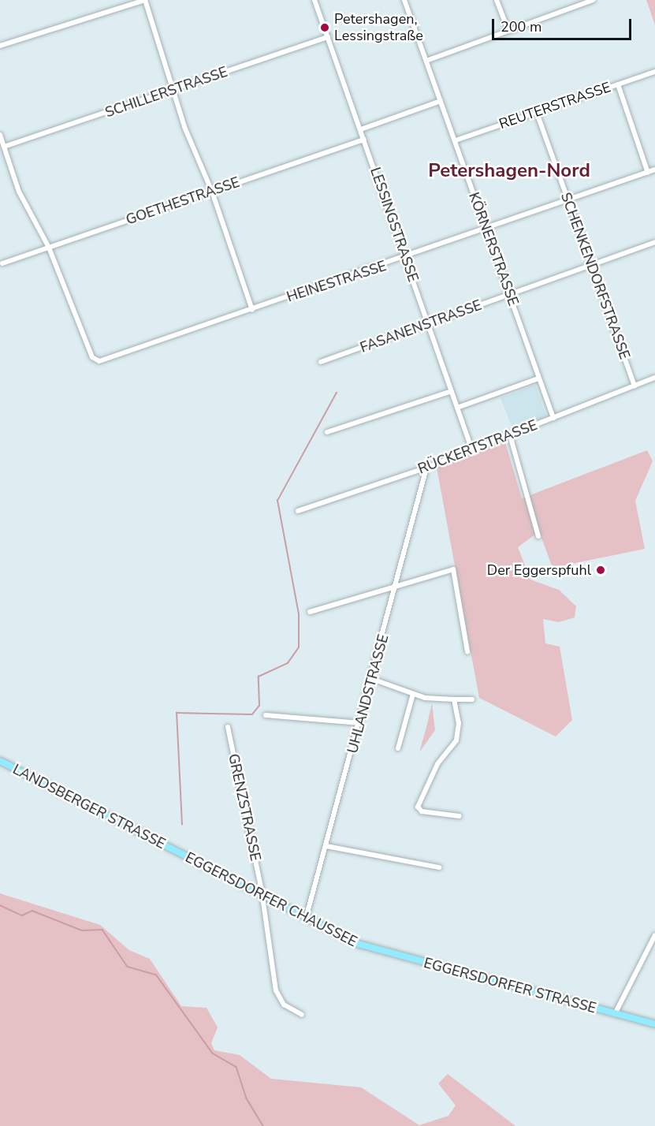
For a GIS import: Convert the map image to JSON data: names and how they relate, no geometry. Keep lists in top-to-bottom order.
{
  "streets": {
    "main road": ["LANDSBERGER STRASSE", "EGGERSDORFER CHAUSSEE", "EGGERSDORFER STRASSE"],
    "street": [
      "SCHILLERSTRASSE",
      "REUTERSTRASSE",
      "GOETHESTRASSE",
      "LESSINGSTRASSE",
      "KÖRNERSTRASSE",
      "SCHENKENDORFSTRASSE",
      "HEINESTRASSE",
      "FASANENSTRASSE",
      "RÜCKERTSTRASSE",
      "UHLANDSTRASSE",
      "GRENZSTRASSE"
    ]
  },
  "crossings": [
    ["SCHILLERSTRASSE", "LESSINGSTRASSE"],
    ["REUTERSTRASSE", "KÖRNERSTRASSE"],
    ["REUTERSTRASSE", "SCHENKENDORFSTRASSE"],
    ["GOETHESTRASSE", "LESSINGSTRASSE"],
    ["GOETHESTRASSE", "HEINESTRASSE"],
    ["LESSINGSTRASSE", "HEINESTRASSE"],
    ["LESSINGSTRASSE", "FASANENSTRASSE"],
    ["LESSINGSTRASSE", "RÜCKERTSTRASSE"],
    ["KÖRNERSTRASSE", "HEINESTRASSE"],
    ["KÖRNERSTRASSE", "FASANENSTRASSE"],
    ["KÖRNERSTRASSE", "RÜCKERTSTRASSE"],
    ["SCHENKENDORFSTRASSE", "HEINESTRASSE"],
    ["SCHENKENDORFSTRASSE", "FASANENSTRASSE"],
    ["SCHENKENDORFSTRASSE", "RÜCKERTSTRASSE"],
    ["RÜCKERTSTRASSE", "UHLANDSTRASSE"],
    ["UHLANDSTRASSE", "EGGERSDORFER CHAUSSEE"],
    ["LANDSBERGER STRASSE", "EGGERSDORFER CHAUSSEE"],
    ["GRENZSTRASSE", "EGGERSDORFER CHAUSSEE"],
    ["EGGERSDORFER CHAUSSEE", "EGGERSDORFER STRASSE"]
  ],
  "districts": ["Petershagen-Nord"],
  "places": ["Petershagen, Lessingstraße", "Der Eggerspfuhl"],
  "scale_bar": "200 m"
}
